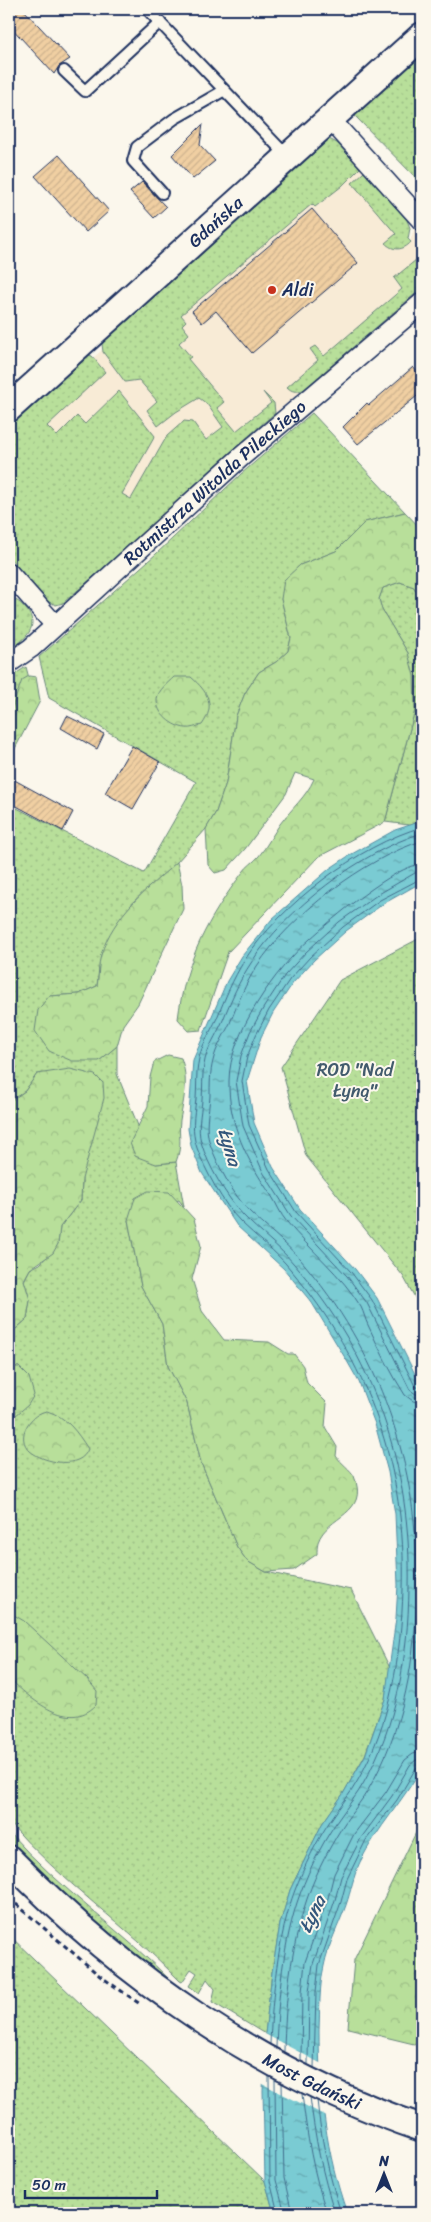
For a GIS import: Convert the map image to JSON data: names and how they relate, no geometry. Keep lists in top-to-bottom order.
{
  "streets": {
    "street": ["Gdańska", "Rotmistrza Witolda Pileckiego", "Most Gdański"]
  },
  "water": ["Łyna"],
  "parks": ["ROD \"Nad Łyną\""],
  "places": ["Aldi"],
  "scale_bar": "50 m",
  "north": "top"
}
